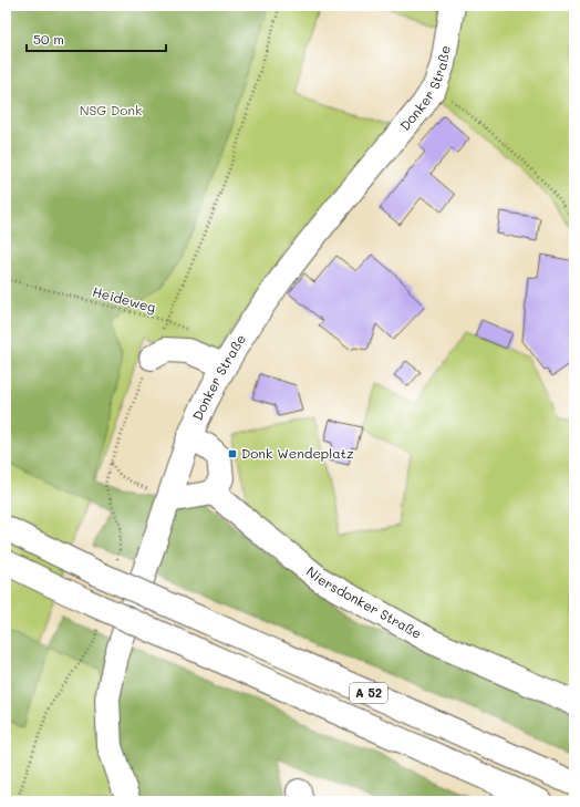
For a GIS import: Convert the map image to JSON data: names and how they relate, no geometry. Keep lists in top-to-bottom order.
{
  "streets": {
    "main road": ["Donker Straße", "Niersdonker Straße", "A 52"],
    "path": ["Heideweg"]
  },
  "parks": ["NSG Donk"],
  "places": {
    "transit": ["Donk Wendeplatz"]
  },
  "scale_bar": "50 m"
}
